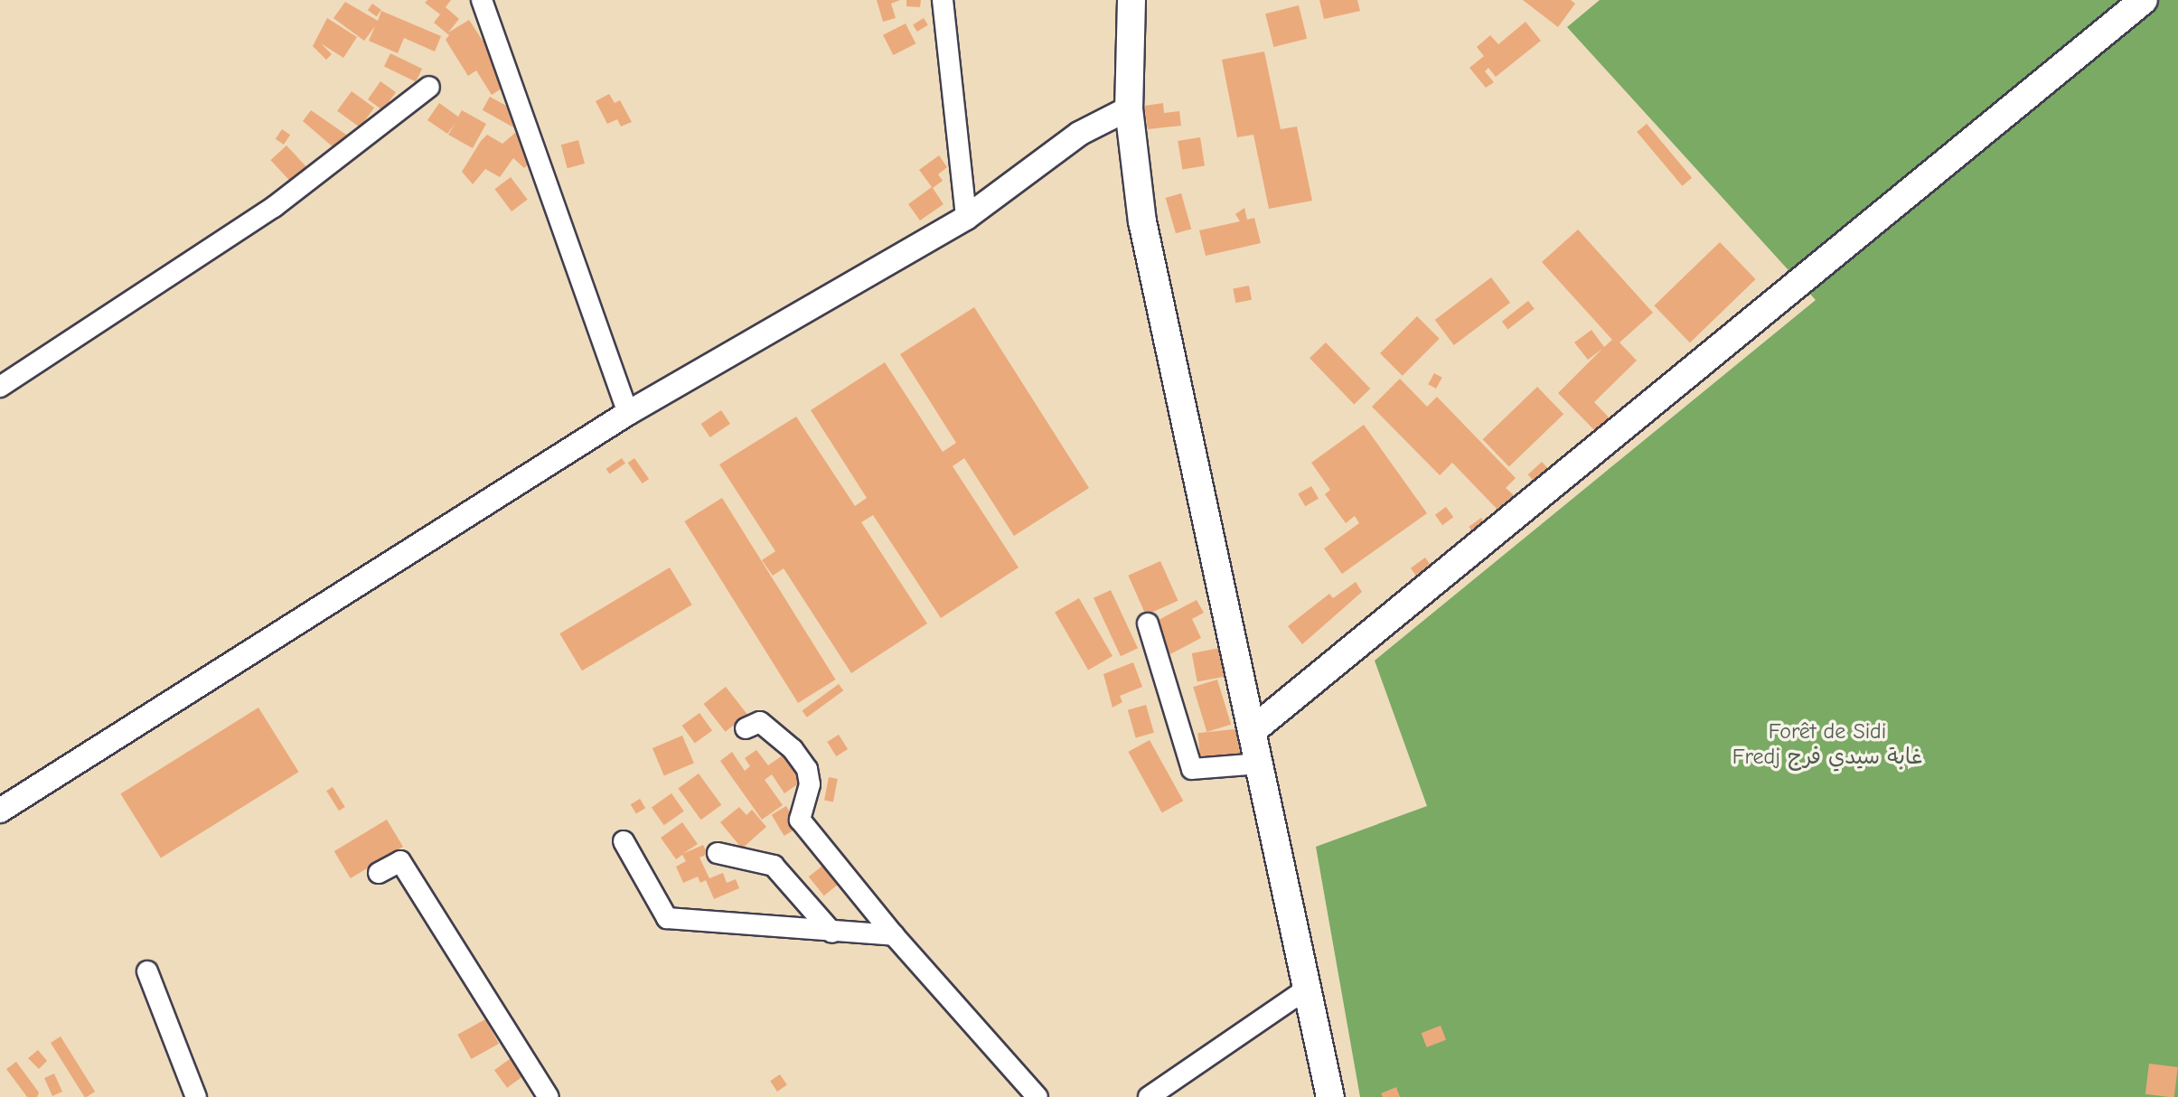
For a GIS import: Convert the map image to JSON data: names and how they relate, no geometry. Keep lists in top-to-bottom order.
{
  "parks": ["Forêt de Sidi Fredj غابة سيدي فرج"]
}
